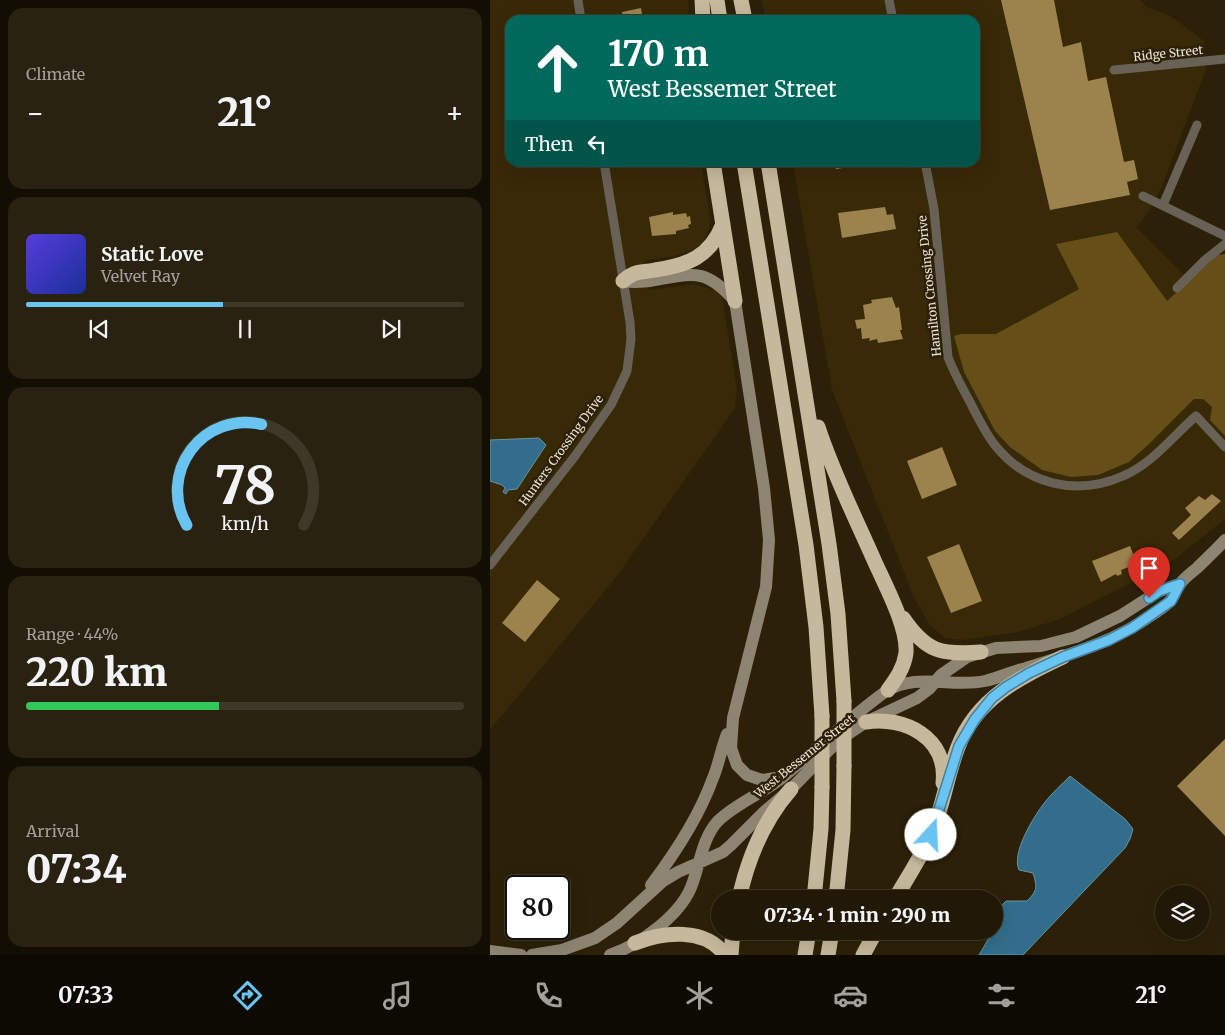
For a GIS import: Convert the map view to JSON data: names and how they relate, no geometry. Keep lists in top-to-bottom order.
{
  "streets": {
    "main road": ["West Bessemer Street"],
    "street": ["Ridge Street", "Hamilton Crossing Drive", "Hunters Crossing Drive"]
  },
  "page": {
    "tile": [
      "Climate",
      ["Range · 44%", "220 km"],
      ["Arrival", "07:34"]
    ],
    "turn": ["170 m", "West Bessemer Street"],
    "heat": ["−", "21°", "+"],
    "then": "Then",
    "song": ["Static Love", "Velvet Ray"],
    "limit": "80",
    "trip": "07:34 · 1 min · 290 m",
    "tabs": ["07:33", "21°"],
    "gauge": ["78", "km/h"]
  }
}
